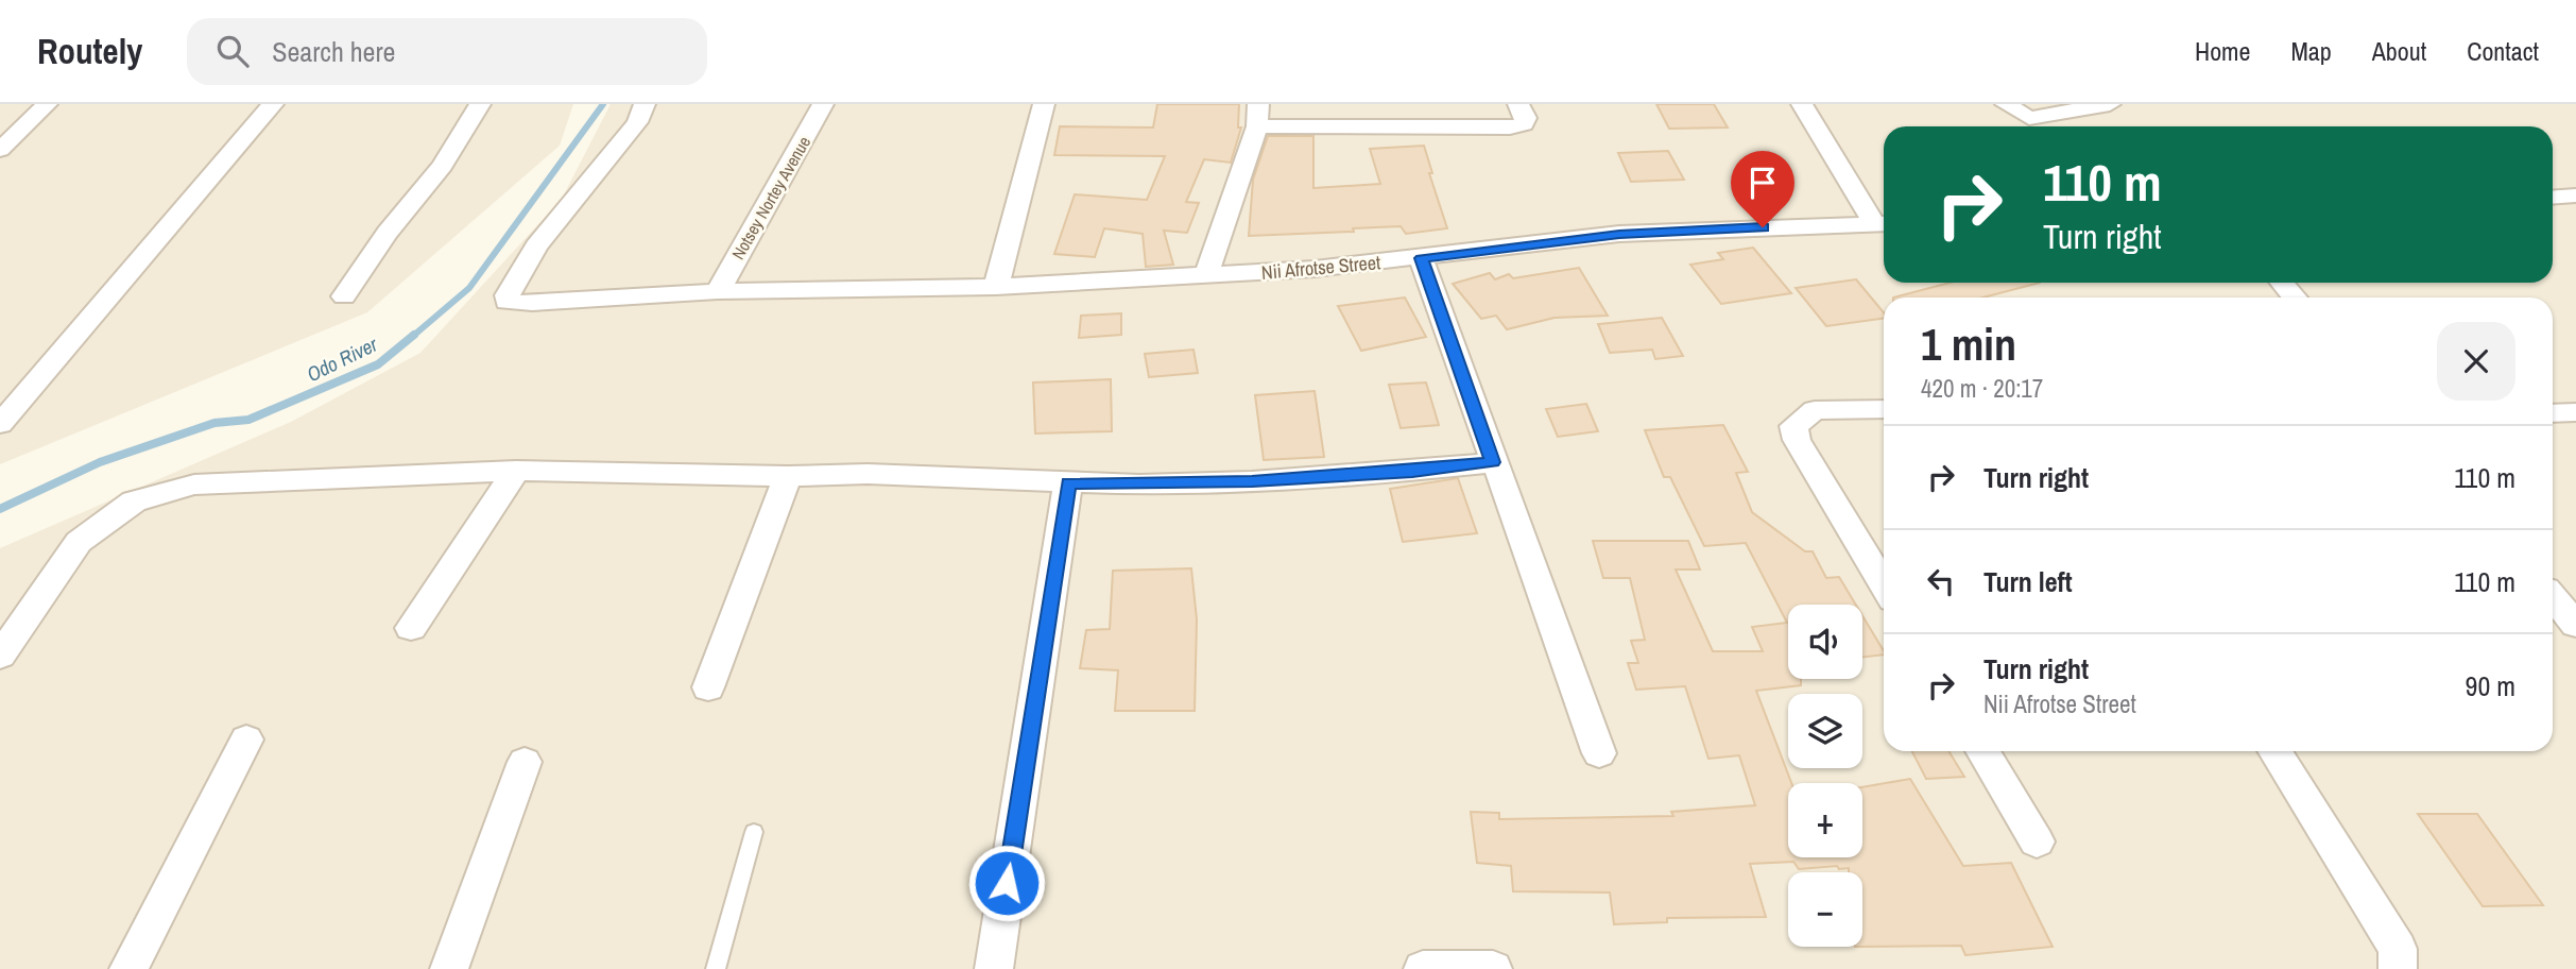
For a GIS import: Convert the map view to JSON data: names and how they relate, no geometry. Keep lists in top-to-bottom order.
{
  "streets": {
    "street": ["Notsey Nortey Avenue", "Nii Afrotse Street"]
  },
  "crossings": [
    ["Notsey Nortey Avenue", "Nii Afrotse Street"]
  ],
  "water": ["Odo River"],
  "page": {
    "header": "Routely",
    "search": "Search here",
    "nav": [
      "Home",
      "Map",
      "About",
      "Contact"
    ],
    "turn": ["110 m", "Turn right"],
    "heading": ["1 min", "420 m · 20:17"],
    "list": [
      {
        "name": "Turn right",
        "value": "110 m"
      },
      {
        "name": "Turn left",
        "value": "110 m"
      },
      {
        "name": "Turn right",
        "note": "Nii Afrotse Street",
        "value": "90 m"
      }
    ],
    "map_buttons": ["+", "−"]
  }
}
